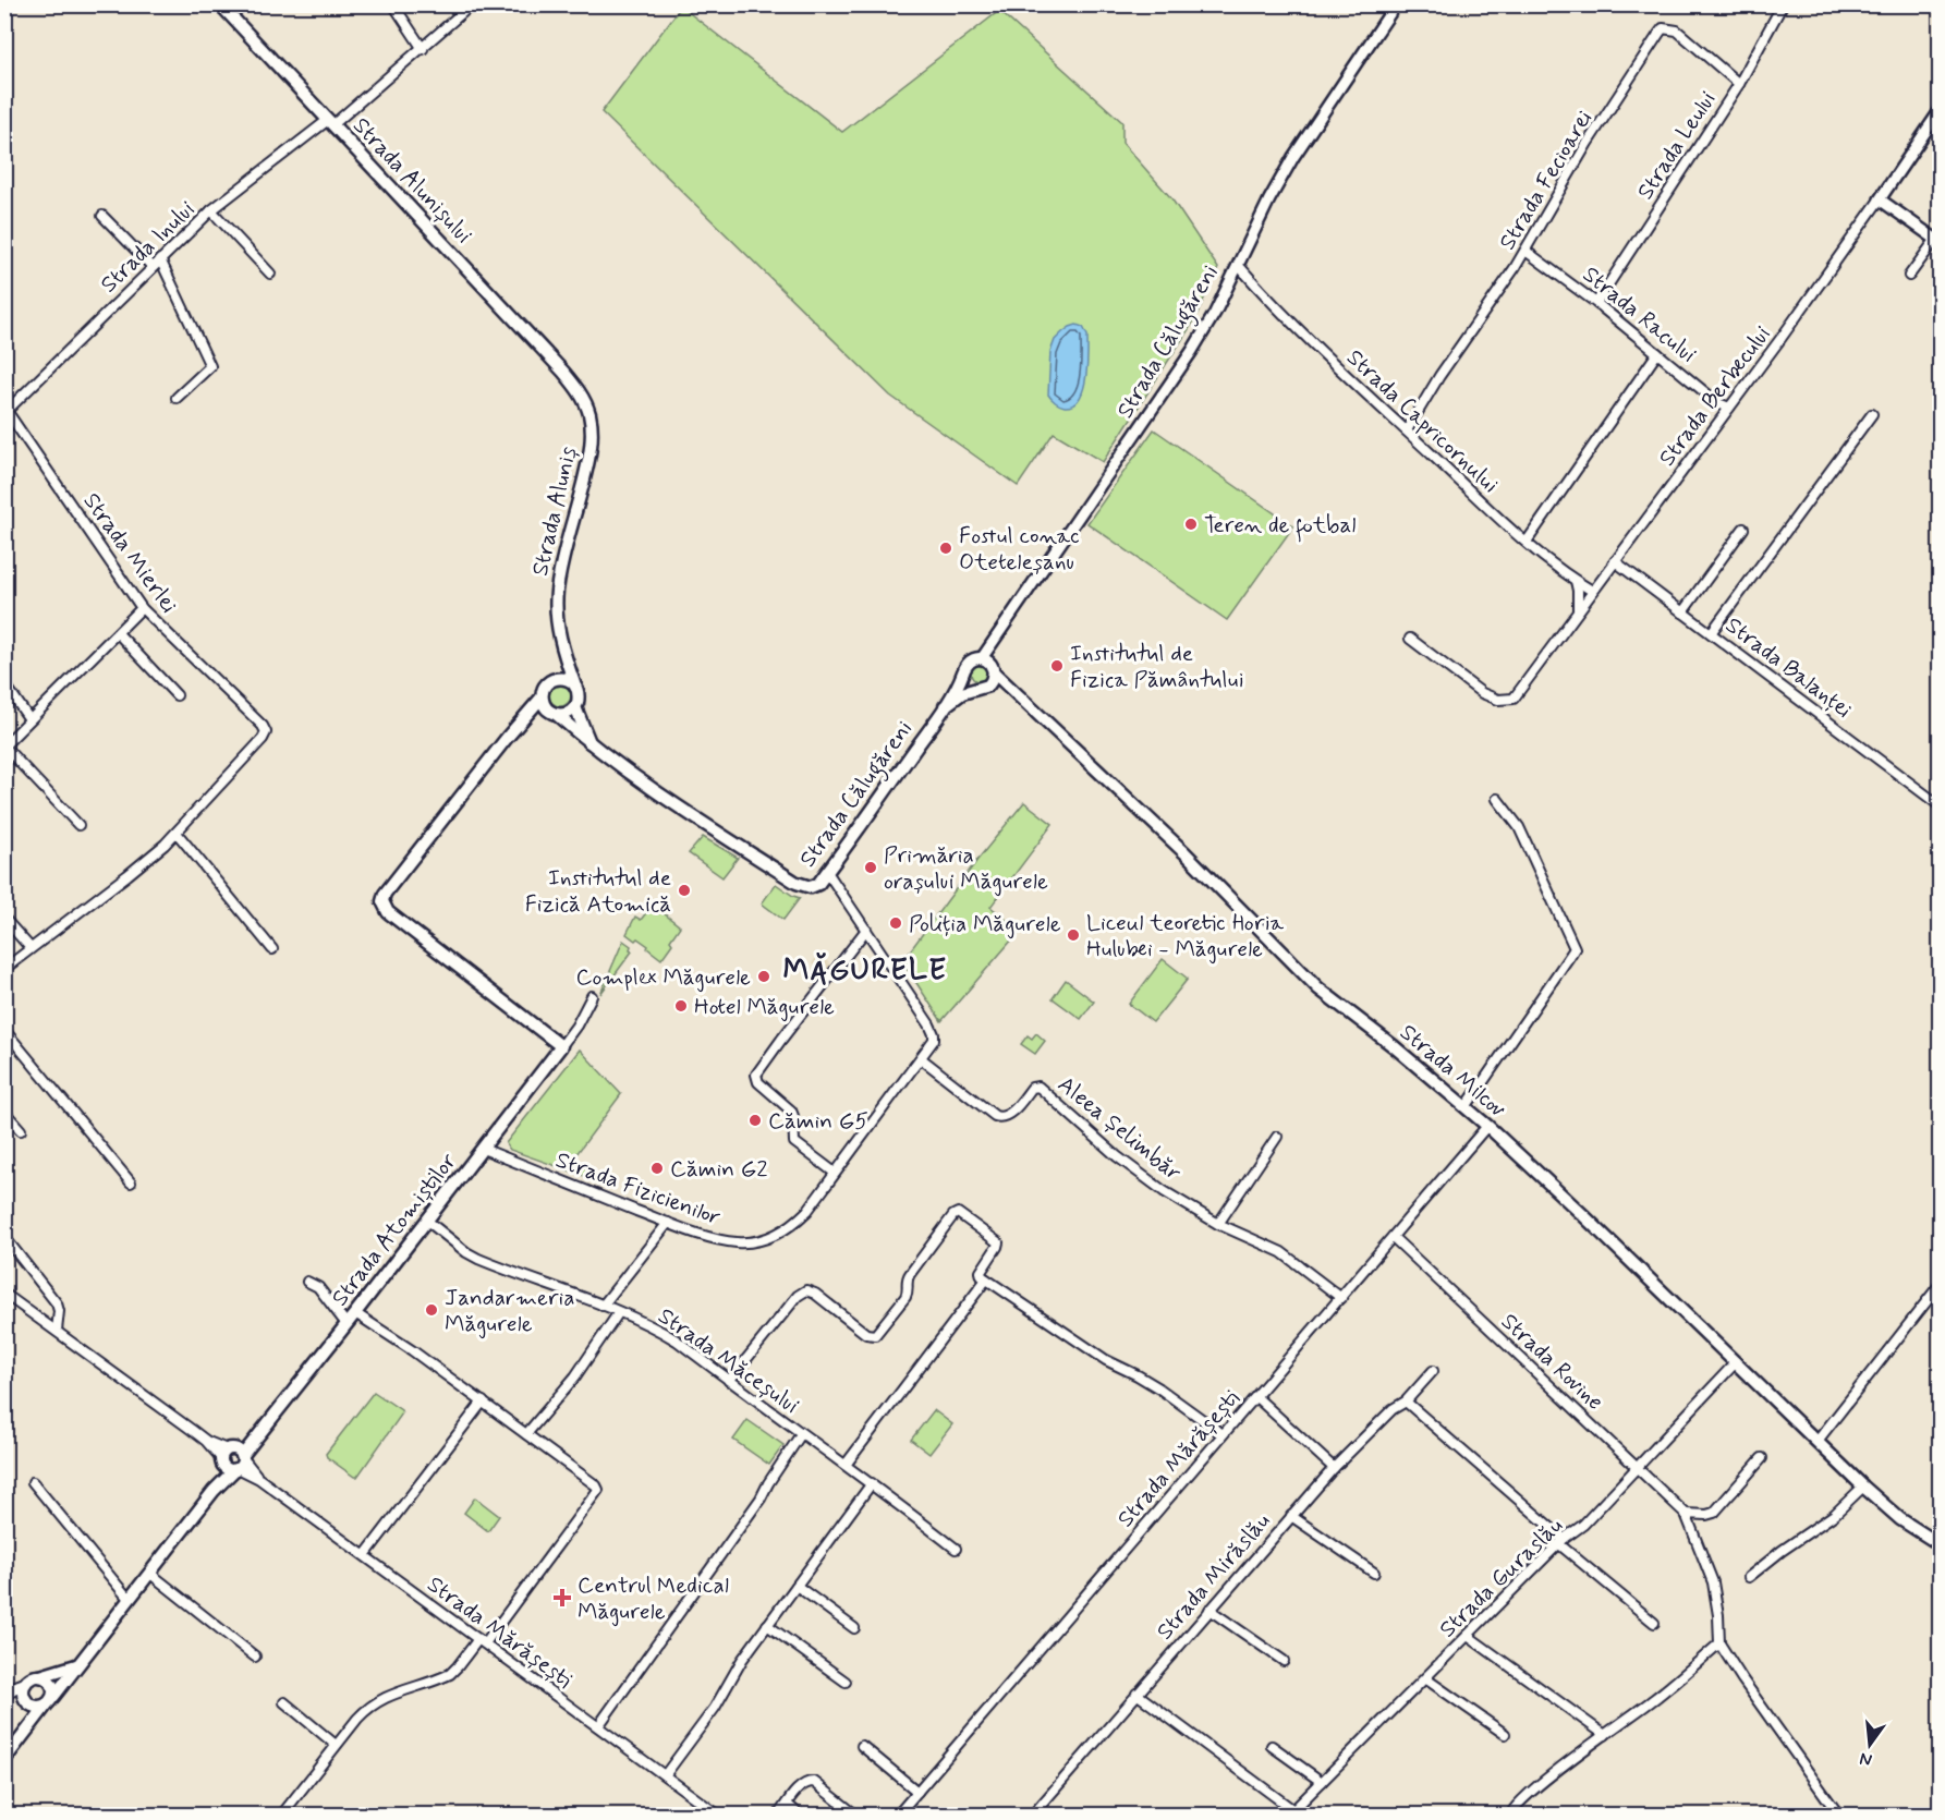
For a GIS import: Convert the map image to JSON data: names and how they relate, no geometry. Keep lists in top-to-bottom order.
{
  "streets": {
    "main road": [
      "Strada Alunișului",
      "Strada Călugăreni",
      "Strada Aluniș",
      "Strada Milcov",
      "Strada Atomiștilor"
    ],
    "street": [
      "Strada Leului",
      "Strada Fecioarei",
      "Strada Inului",
      "Strada Racului",
      "Strada Berbecului",
      "Strada Capricornului",
      "Strada Mierlei",
      "Strada Balanței",
      "Aleea Șelimbăr",
      "Strada Fizicienilor",
      "Strada Măceșului",
      "Strada Rovine",
      "Strada Mărășești",
      "Strada Mirăslău",
      "Strada Guraslău"
    ]
  },
  "crossings": [
    ["Strada Leului", "Strada Fecioarei"],
    ["Strada Leului", "Strada Racului"],
    ["Strada Alunișului", "Strada Inului"],
    ["Strada Alunișului", "Strada Aluniș"],
    ["Strada Fecioarei", "Strada Racului"],
    ["Strada Fecioarei", "Strada Capricornului"],
    ["Strada Inului", "Strada Mierlei"],
    ["Strada Racului", "Strada Berbecului"],
    ["Strada Călugăreni", "Strada Capricornului"],
    ["Strada Călugăreni", "Strada Milcov"],
    ["Strada Călugăreni", "Strada Fizicienilor"],
    ["Strada Berbecului", "Strada Capricornului"],
    ["Strada Berbecului", "Strada Balanței"],
    ["Strada Milcov", "Strada Mărășești"],
    ["Strada Milcov", "Strada Guraslău"],
    ["Aleea Șelimbăr", "Strada Fizicienilor"],
    ["Aleea Șelimbăr", "Strada Mărășești"],
    ["Strada Fizicienilor", "Strada Atomiștilor"],
    ["Strada Atomiștilor", "Strada Măceșului"],
    ["Strada Atomiștilor", "Strada Mărășești"],
    ["Strada Rovine", "Strada Mărășești"],
    ["Strada Rovine", "Strada Guraslău"]
  ],
  "districts": ["MĂGURELE"],
  "places": {
    "other": [
      "Teren de fotbal",
      "Fostul conac Oteteleșanu",
      "Institutul de Fizica Pământului",
      "Primăria orașului Măgurele",
      "Institutul de Fizică Atomică",
      "Poliția Măgurele",
      "Liceul teoretic Horia Hulubei - Măgurele",
      "Complex Măgurele",
      "Hotel Măgurele",
      "Cămin G5",
      "Cămin G2",
      "Jandarmeria Măgurele"
    ],
    "health": ["Centrul Medical Măgurele"]
  },
  "north": "bottom"
}
